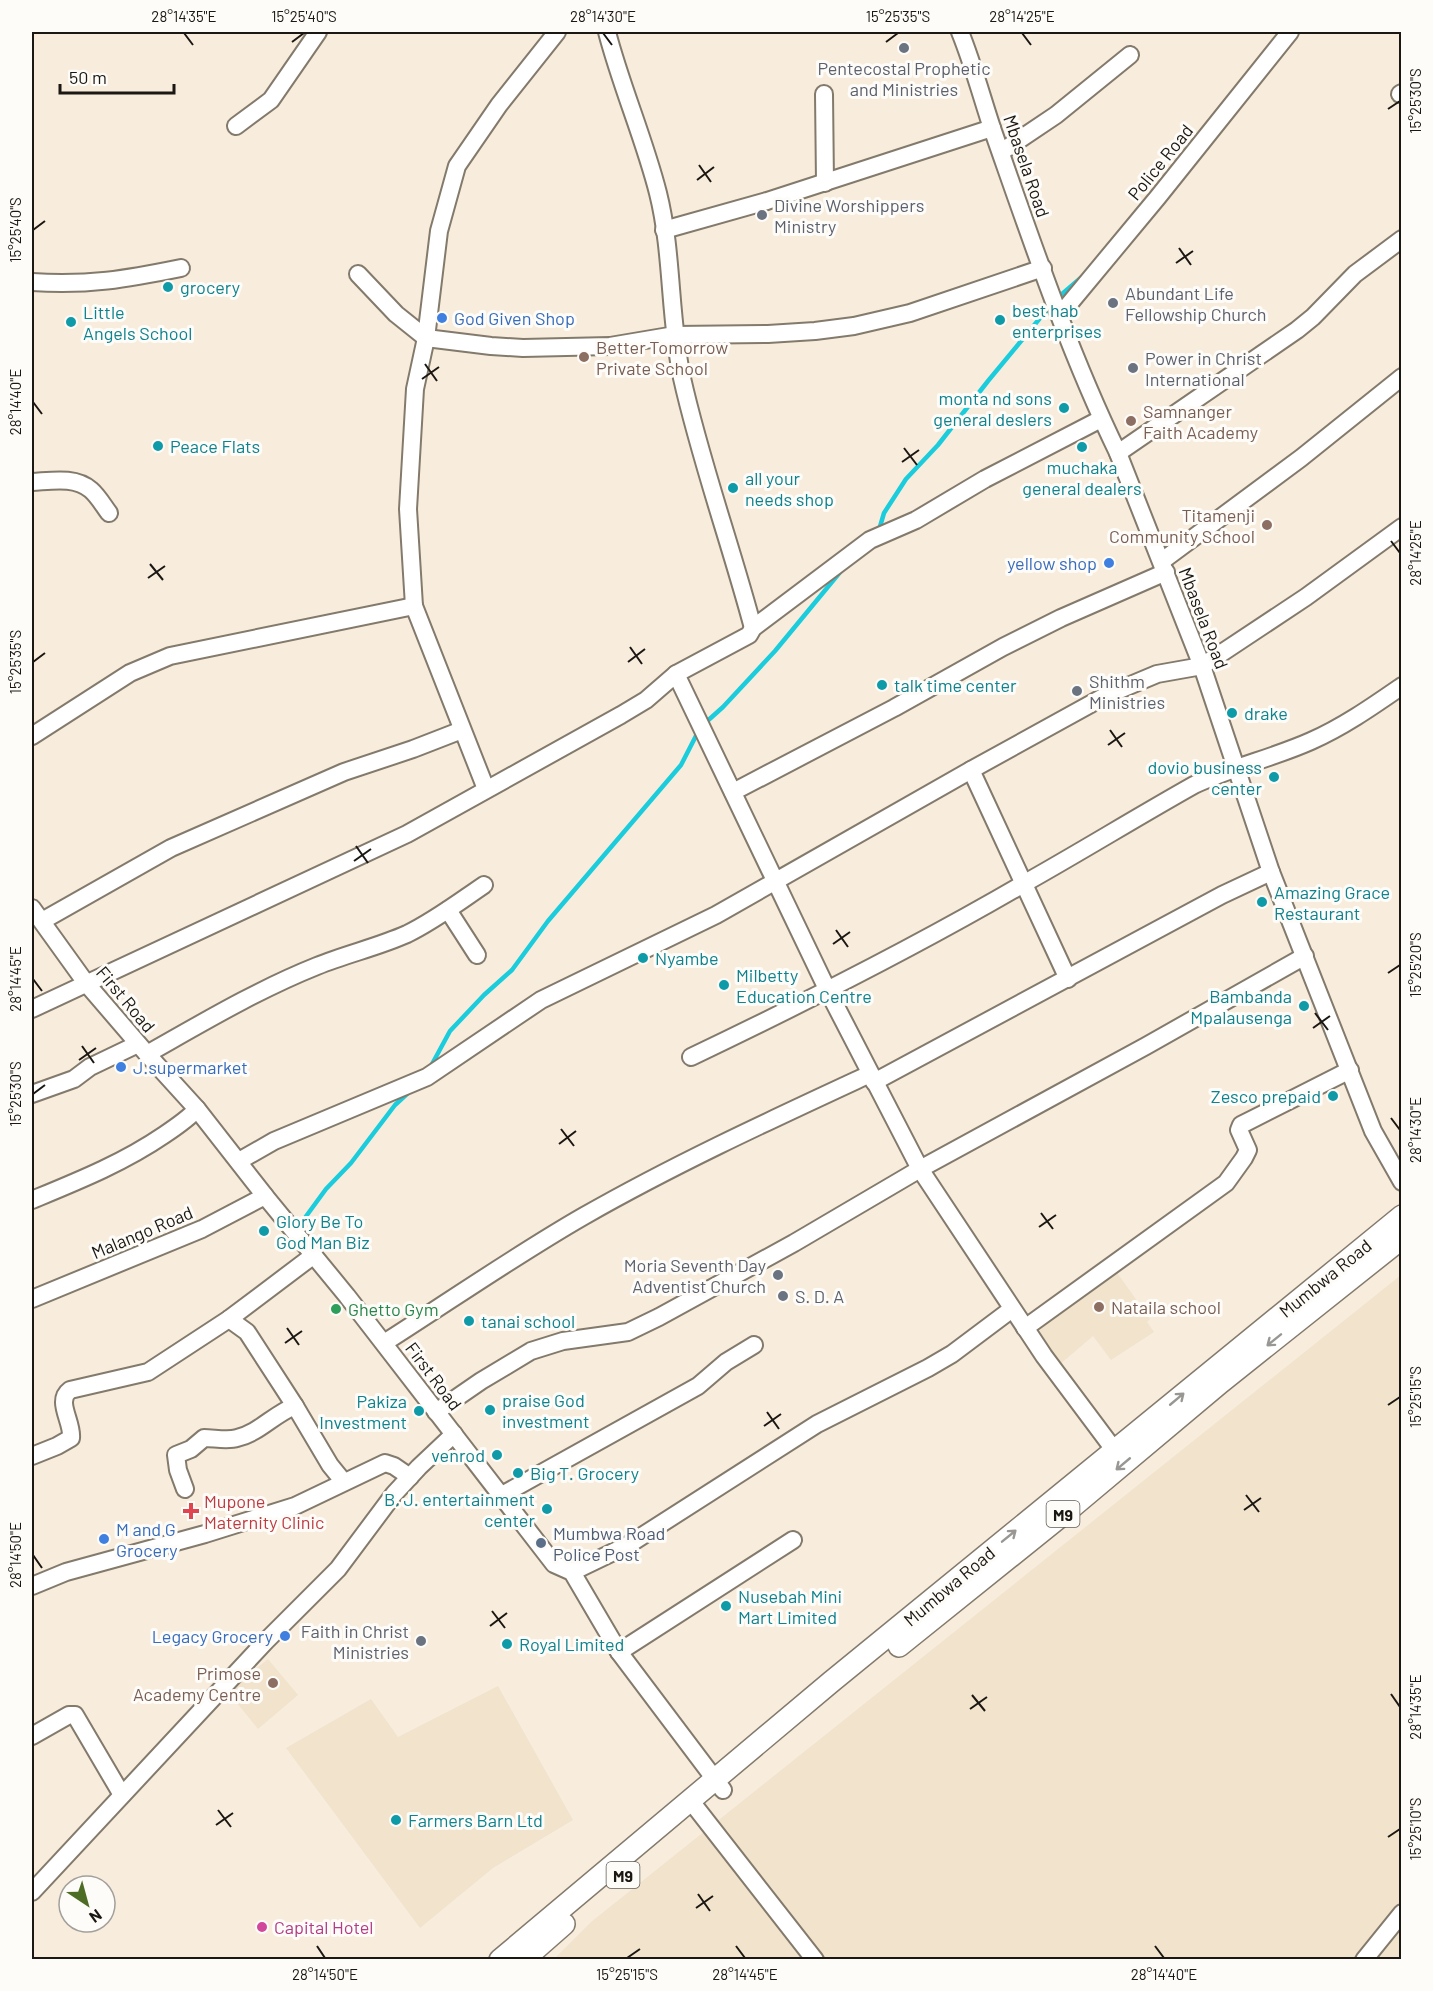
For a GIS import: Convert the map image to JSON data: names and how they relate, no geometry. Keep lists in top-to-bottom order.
{
  "streets": {
    "main road": ["Mumbwa Road", "M9"],
    "street": [
      "Police Road",
      "Mbasela Road",
      "First Road",
      "Malango Road"
    ]
  },
  "crossings": [
    ["Police Road", "Mbasela Road"],
    ["First Road", "Malango Road"],
    ["First Road", "Mumbwa Road"]
  ],
  "places": {
    "other": [
      "Pentecostal Prophetic and Ministries",
      "Divine Worshippers Ministry",
      "grocery",
      "Abundant Life Fellowship Church",
      "God Given Shop",
      "best hab enterprises",
      "Little Angels School",
      "Better Tomorrow Private School",
      "Power in Christ International",
      "monta nd sons general deslers",
      "Samnanger Faith Academy",
      "Peace Flats",
      "muchaka general dealers",
      "all your needs shop",
      "Titamenji Community School",
      "yellow shop",
      "talk time center",
      "Shithm Ministries",
      "drake",
      "dovio business center",
      "Amazing Grace Restaurant",
      "Nyambe",
      "Milbetty Education Centre",
      "Bambanda Mpalausenga",
      "J.supermarket",
      "Zesco prepaid",
      "Glory Be To God Man Biz",
      "Moria Seventh Day Adventist Church",
      "S. D. A",
      "Nataila school",
      "Ghetto Gym",
      "tanai school",
      "praise God investment",
      "Pakiza Investment",
      "venrod",
      "Big T. Grocery",
      "B. J. entertainment center",
      "M and G Grocery",
      "Mumbwa Road Police Post",
      "Nusebah Mini Mart Limited",
      "Legacy Grocery",
      "Faith in Christ Ministries",
      "Royal Limited",
      "Primose Academy Centre",
      "Farmers Barn Ltd",
      "Capital Hotel"
    ],
    "health": ["Mupone Maternity Clinic"]
  },
  "scale_bar": "50 m",
  "north": "bottom right",
  "coordinates": [
    "28°14'35\"E",
    "15°25'40\"S",
    "28°14'30\"E",
    "15°25'35\"S",
    "28°14'25\"E",
    "15°25'30\"S",
    "28°14'40\"E",
    "15°25'20\"S",
    "28°14'45\"E",
    "15°25'15\"S",
    "28°14'50\"E",
    "15°25'10\"S"
  ]
}
